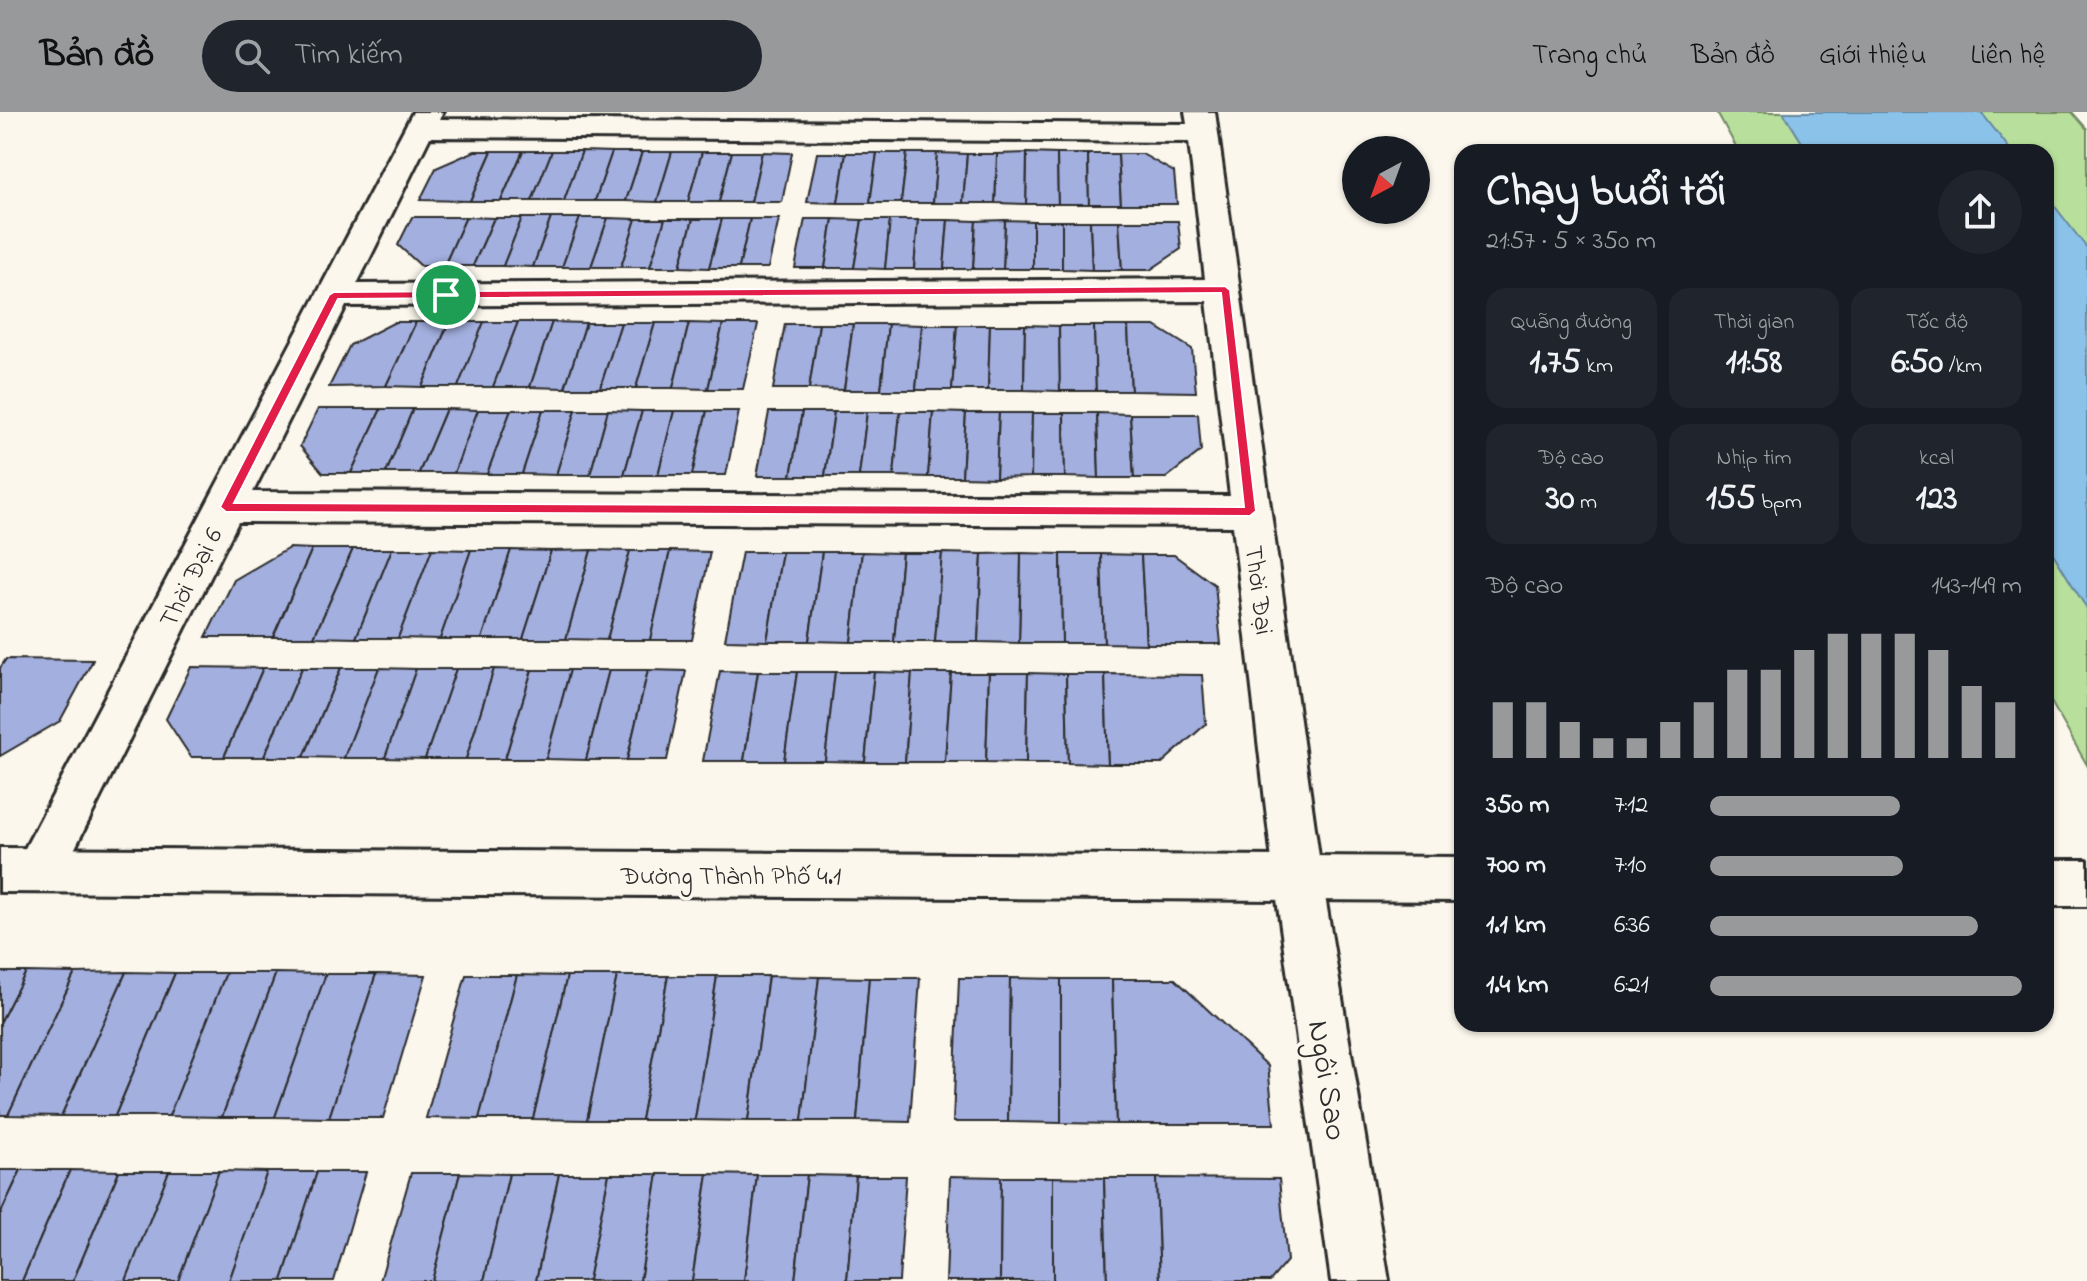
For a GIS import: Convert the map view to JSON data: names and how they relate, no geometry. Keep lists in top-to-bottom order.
{
  "streets": {
    "street": [
      "Thời Đại 6",
      "Thời Đại",
      "Đường Thành Phố 4.1",
      "Ngôi Sao"
    ]
  },
  "crossings": [
    ["Thời Đại 6", "Đường Thành Phố 4.1"],
    ["Thời Đại", "Đường Thành Phố 4.1"],
    ["Thời Đại", "Ngôi Sao"],
    ["Đường Thành Phố 4.1", "Ngôi Sao"]
  ],
  "north": "bottom left",
  "page": {
    "header": "Bản đồ",
    "search": "Tìm kiếm",
    "nav": [
      "Trang chủ",
      "Bản đồ",
      "Giới thiệu",
      "Liên hệ"
    ],
    "heading": ["Chạy buổi tối", "21:57 · 5 × 350 m"],
    "stats": [
      ["Quãng đường", "1.75 km"],
      ["Thời gian", "11:58"],
      ["Tốc độ", "6:50 /km"],
      ["Độ cao", "30 m"],
      ["Nhịp tim", "155 bpm"],
      ["kcal", "123"]
    ],
    "chart": ["Độ cao", "143–149 m"],
    "list": [
      {
        "name": "350 m",
        "note": "7:12"
      },
      {
        "name": "700 m",
        "note": "7:10"
      },
      {
        "name": "1.1 km",
        "note": "6:36"
      },
      {
        "name": "1.4 km",
        "note": "6:21"
      }
    ]
  }
}
